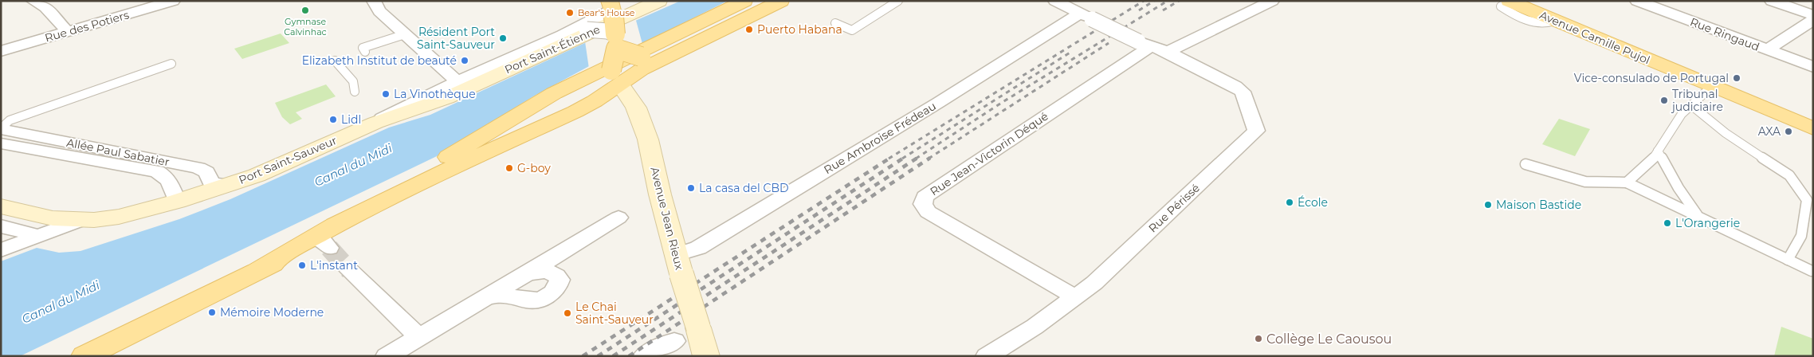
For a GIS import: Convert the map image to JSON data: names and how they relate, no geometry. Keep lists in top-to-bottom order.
{
  "streets": {
    "main road": [
      "Avenue Camille Pujol",
      "Port Saint-Étienne",
      "Port Saint-Sauveur",
      "Avenue Jean Rieux"
    ],
    "street": [
      "Rue des Potiers",
      "Rue Ringaud",
      "Rue Ambroise Frédeau",
      "Allée Paul Sabatier",
      "Rue Jean-Victorin Déqué",
      "Rue Périssé"
    ]
  },
  "crossings": [
    ["Port Saint-Étienne", "Port Saint-Sauveur"],
    ["Rue Ambroise Frédeau", "Avenue Jean Rieux"],
    ["Allée Paul Sabatier", "Port Saint-Sauveur"],
    ["Rue Jean-Victorin Déqué", "Rue Périssé"]
  ],
  "water": ["Canal du Midi"],
  "places": [
    "Gymnase Calvinhac",
    "Bear's House",
    "Puerto Habana",
    "Résident Port Saint-Sauveur",
    "Elizabeth Institut de beauté",
    "Vice-consulado de Portugal",
    "La Vinothèque",
    "Tribunal judiciaire",
    "Lidl",
    "AXA",
    "G-boy",
    "La casa del CBD",
    "École",
    "Maison Bastide",
    "L'Orangerie",
    "L'instant",
    "Mémoire Moderne",
    "Le Chai Saint-Sauveur",
    "Collège Le Caousou"
  ]
}
